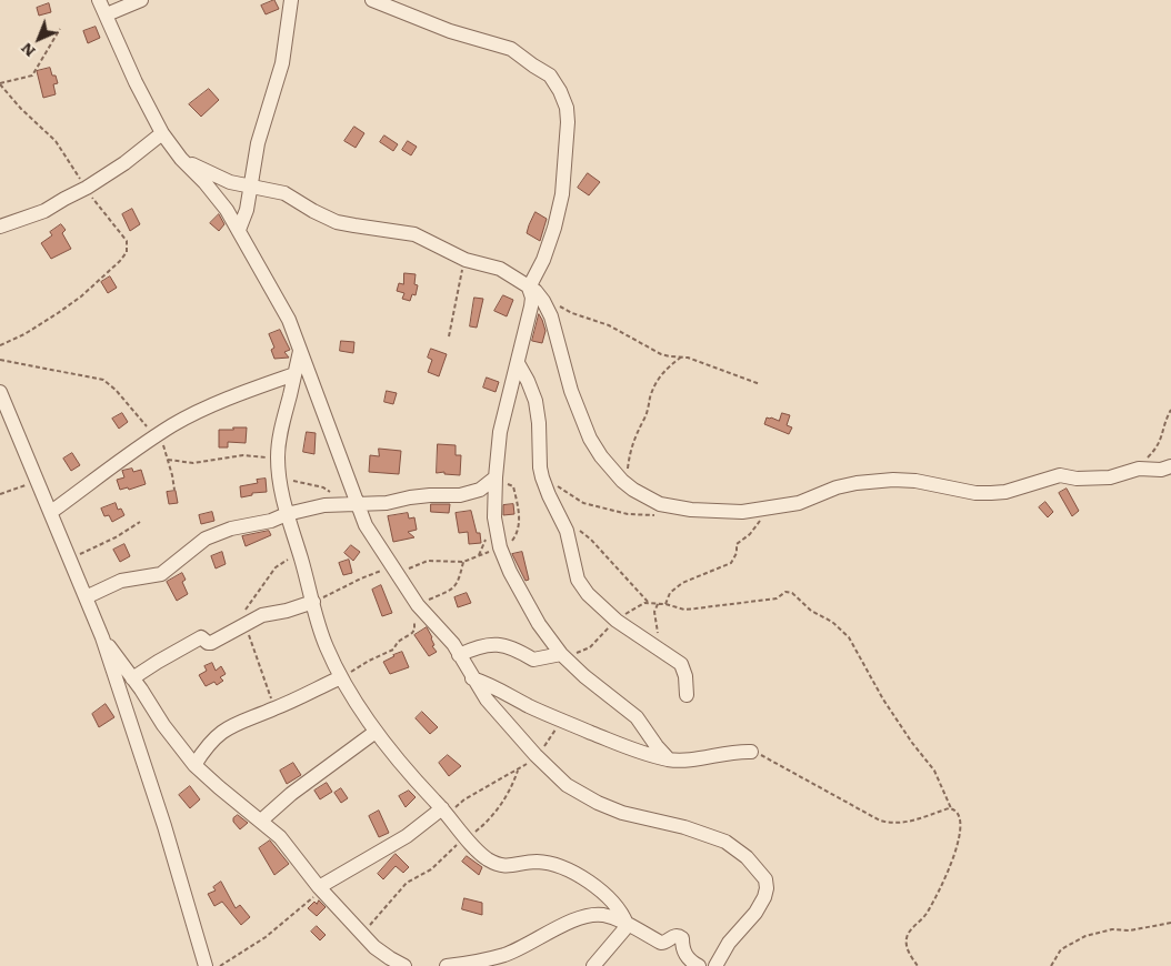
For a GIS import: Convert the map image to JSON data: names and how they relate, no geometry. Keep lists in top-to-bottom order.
{
  "north": "bottom left"
}
